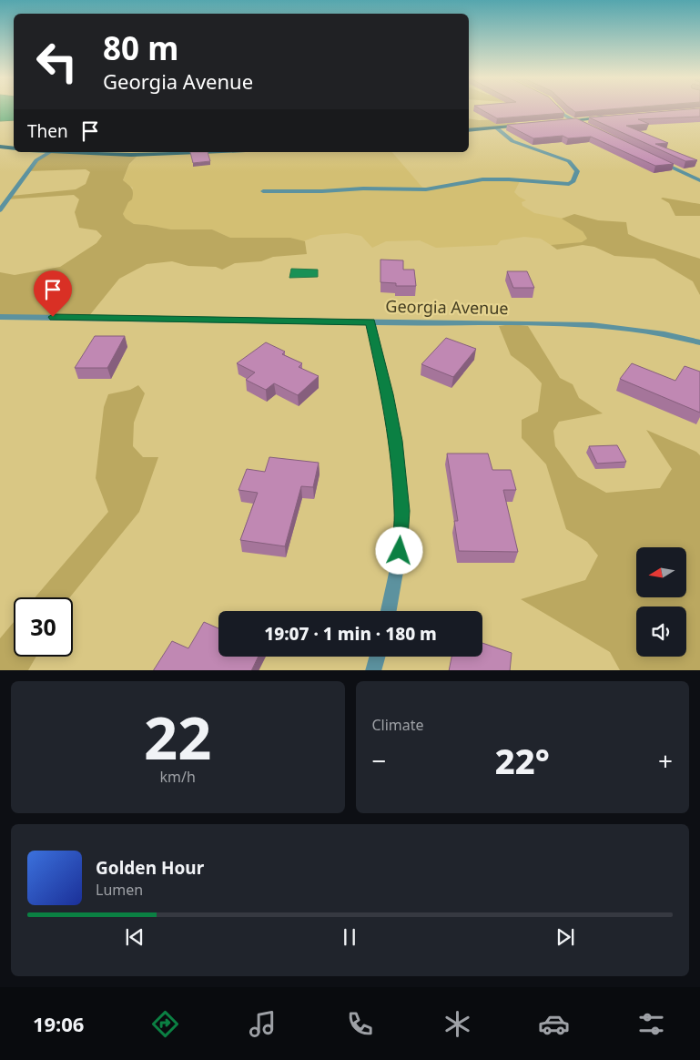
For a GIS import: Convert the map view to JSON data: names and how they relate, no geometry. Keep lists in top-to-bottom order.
{
  "streets": {
    "street": ["Georgia Avenue"]
  },
  "north": "left",
  "page": {
    "turn": ["80 m", "Georgia Avenue"],
    "then": "Then",
    "limit": "30",
    "trip": "19:07 · 1 min · 180 m",
    "tile": [
      ["22", "km/h"],
      "Climate"
    ],
    "heat": ["−", "22°", "+"],
    "song": ["Golden Hour", "Lumen"],
    "tabs": "19:06"
  }
}
